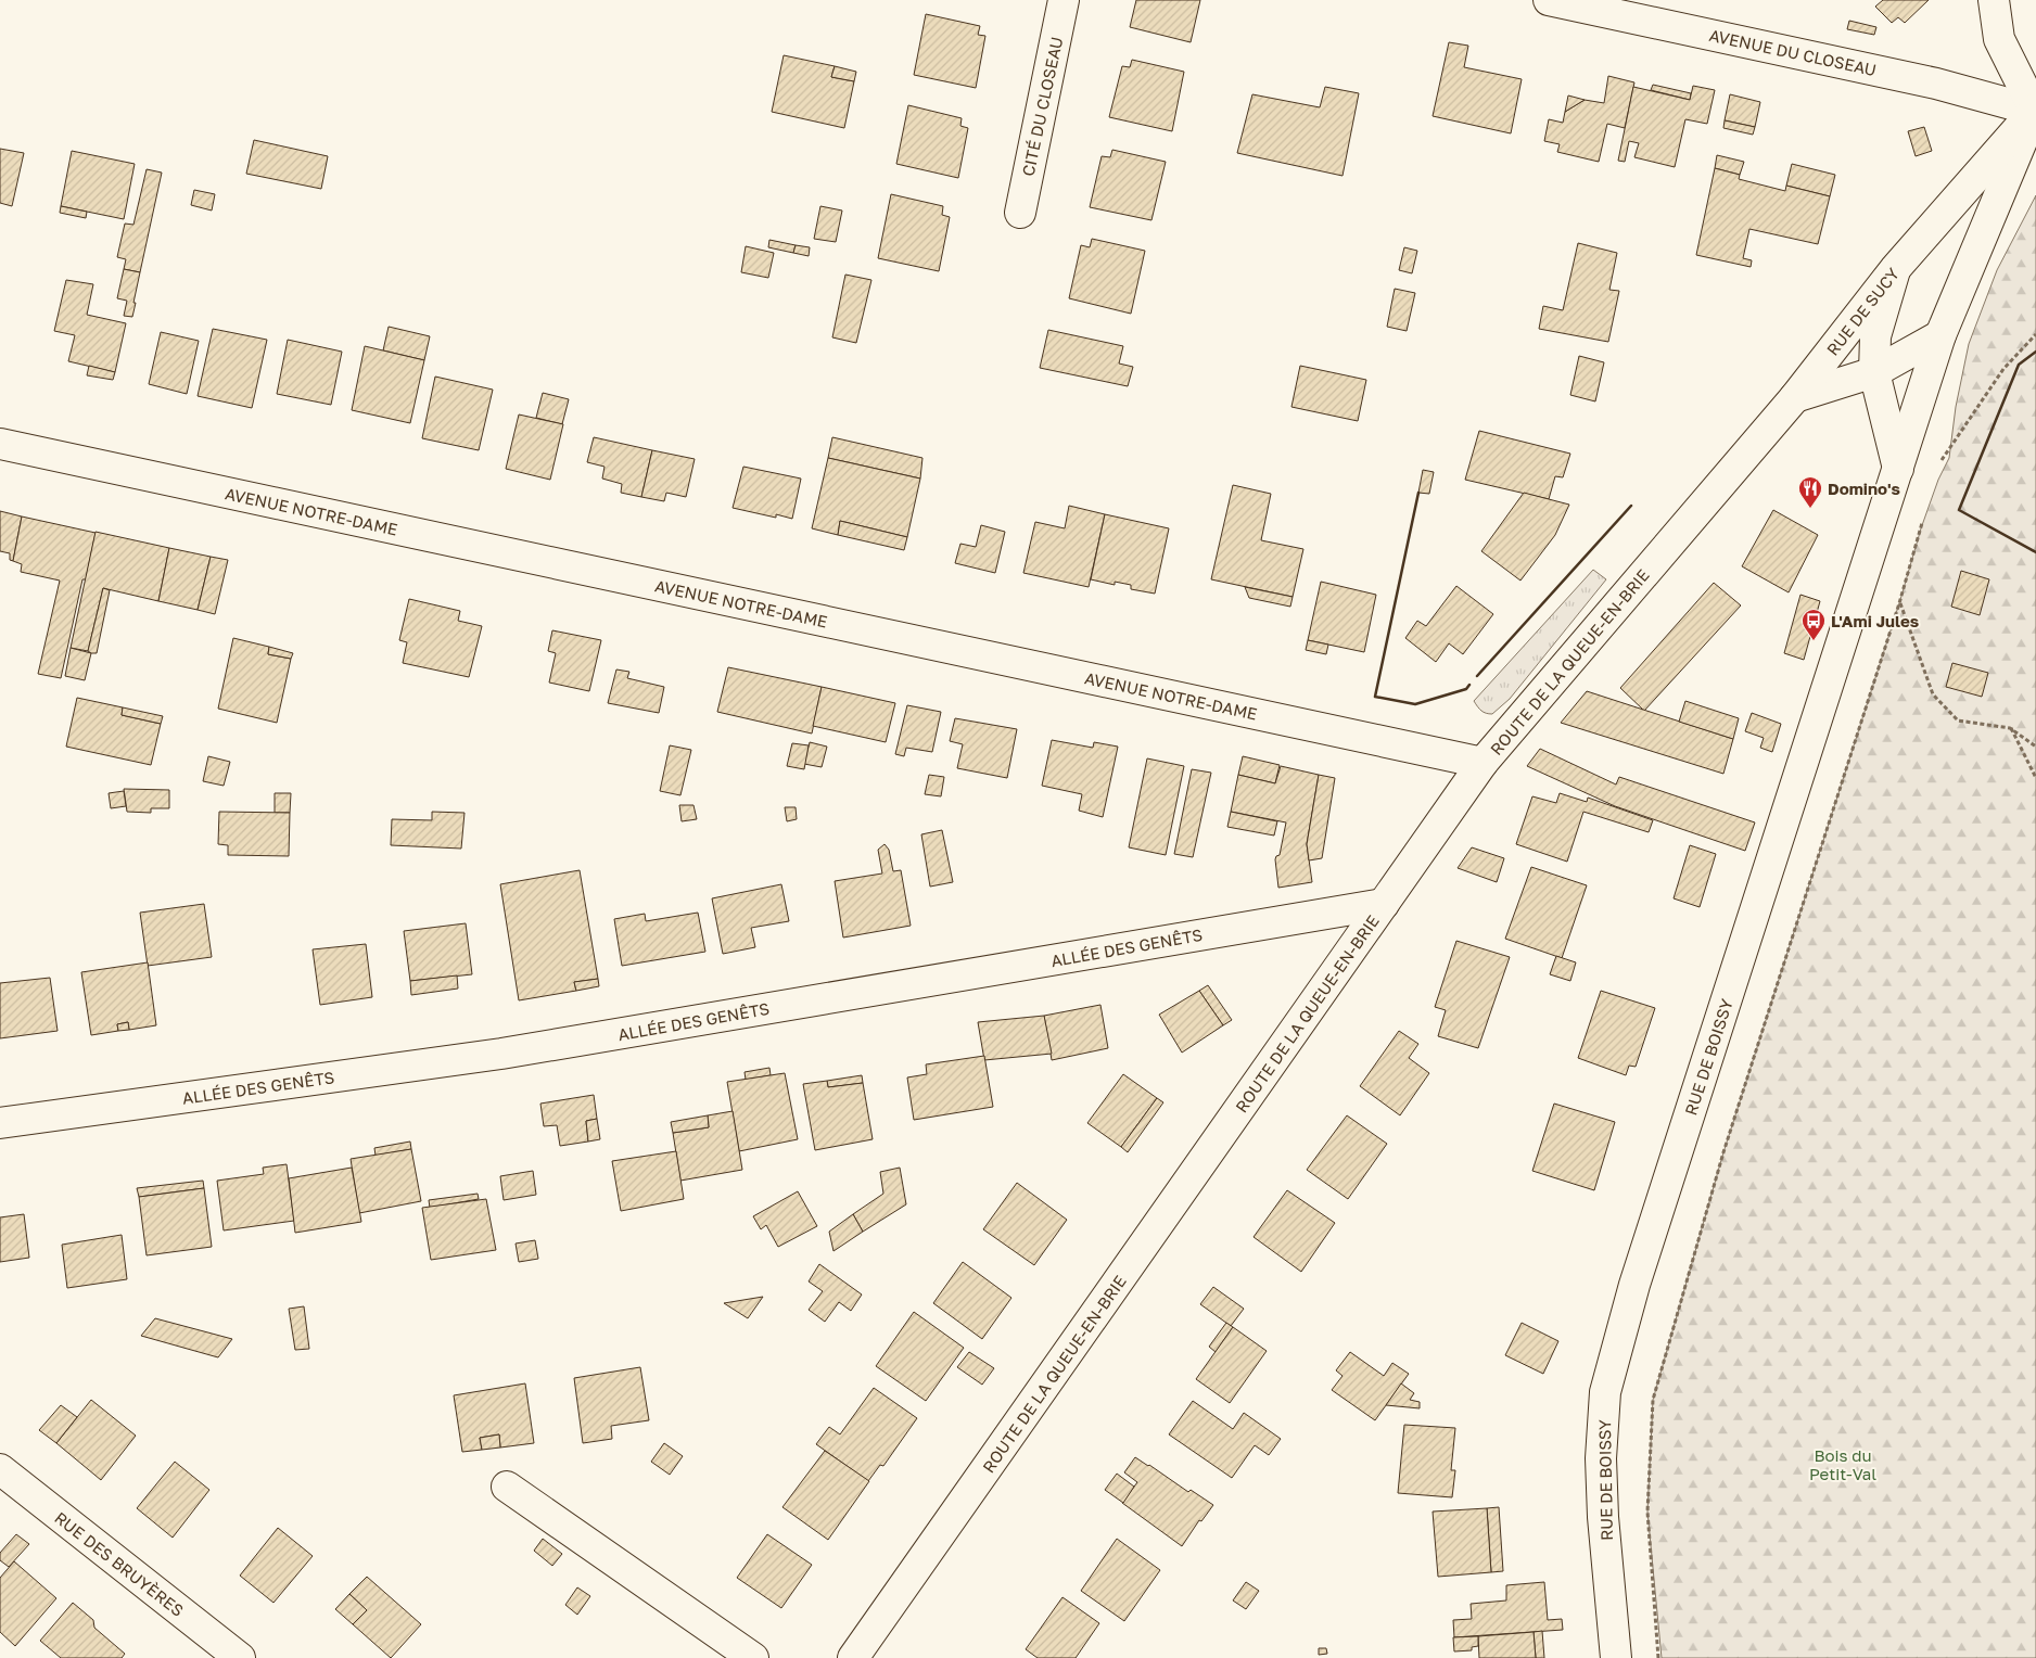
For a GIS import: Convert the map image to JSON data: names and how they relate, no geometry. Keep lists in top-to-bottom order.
{
  "streets": {
    "street": [
      "AVENUE DU CLOSEAU",
      "CITÉ DU CLOSEAU",
      "RUE DE SUCY",
      "AVENUE NOTRE-DAME",
      "ROUTE DE LA QUEUE-EN-BRIE",
      "ALLÉE DES GENÊTS",
      "RUE DE BOISSY",
      "RUE DES BRUYÈRES"
    ]
  },
  "crossings": [
    ["AVENUE DU CLOSEAU", "RUE DE SUCY"],
    ["AVENUE DU CLOSEAU", "RUE DE BOISSY"],
    ["RUE DE SUCY", "ROUTE DE LA QUEUE-EN-BRIE"],
    ["RUE DE SUCY", "RUE DE BOISSY"],
    ["AVENUE NOTRE-DAME", "ROUTE DE LA QUEUE-EN-BRIE"],
    ["ROUTE DE LA QUEUE-EN-BRIE", "ALLÉE DES GENÊTS"]
  ],
  "parks": ["Bois du Petit-Val"],
  "places": {
    "restaurant": ["Domino's"],
    "bus stop": ["L'Ami Jules"]
  }
}
